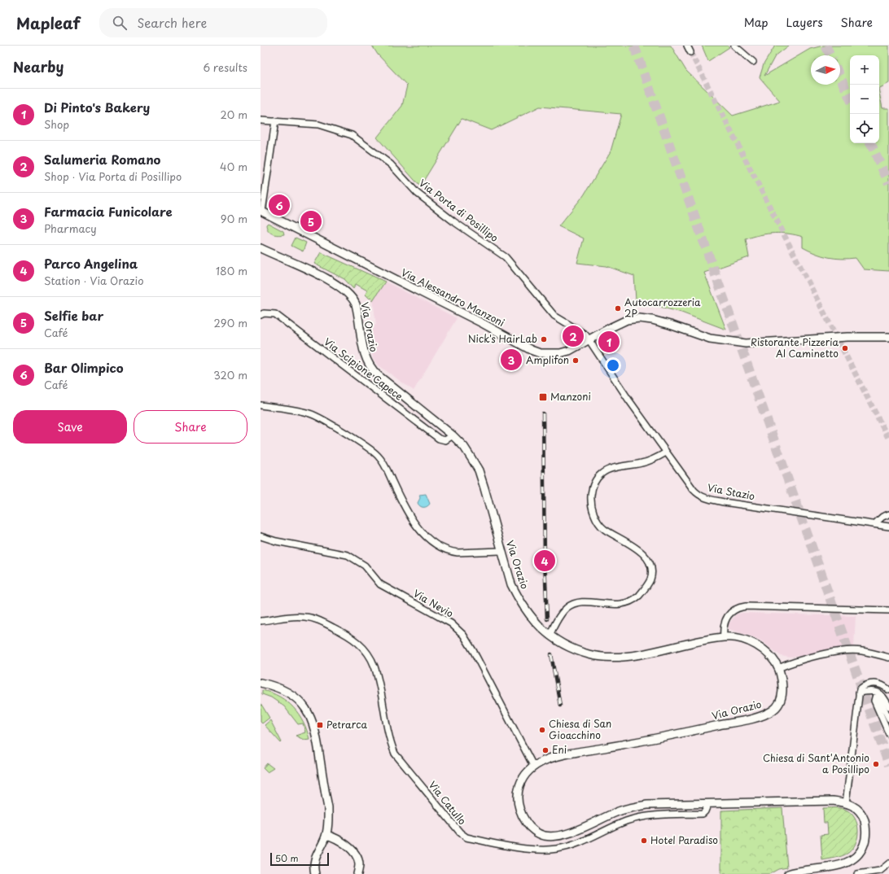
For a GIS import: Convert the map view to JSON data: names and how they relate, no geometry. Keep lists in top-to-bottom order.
{
  "streets": {
    "street": [
      "Via Porta di Posillipo",
      "Via Alessandro Manzoni",
      "Via Orazio",
      "Via Scipione Capece",
      "Via Stazio",
      "Via Nevio",
      "Via Catullo"
    ]
  },
  "crossings": [
    ["Via Porta di Posillipo", "Via Alessandro Manzoni"],
    ["Via Porta di Posillipo", "Via Stazio"],
    ["Via Alessandro Manzoni", "Via Stazio"],
    ["Via Orazio", "Via Scipione Capece"],
    ["Via Orazio", "Via Nevio"],
    ["Via Orazio", "Via Catullo"]
  ],
  "places": {
    "other": [
      "Autocarrozzeria 2P",
      "Nick's HairLab",
      "Ristorante Pizzeria Al Caminetto",
      "Amplifon",
      "Chiesa di San Gioacchino",
      "Eni",
      "Chiesa di Sant'Antonio a Posillipo",
      "Hotel Paradiso"
    ],
    "transit": ["Manzoni", "Petrarca"]
  },
  "scale_bar": "50 m",
  "north": "right",
  "page": {
    "header": "Mapleaf",
    "search": "Search here",
    "nav": ["Map", "Layers", "Share"],
    "heading": ["Nearby", "6 results"],
    "map_buttons": ["+", "−"],
    "list": [
      {
        "mark": "1",
        "name": "Di Pinto's Bakery",
        "note": "Shop",
        "value": "20 m"
      },
      {
        "mark": "2",
        "name": "Salumeria Romano",
        "note": "Shop · Via Porta di Posillipo",
        "value": "40 m"
      },
      {
        "mark": "3",
        "name": "Farmacia Funicolare",
        "note": "Pharmacy",
        "value": "90 m"
      },
      {
        "mark": "4",
        "name": "Parco Angelina",
        "note": "Station · Via Orazio",
        "value": "180 m"
      },
      {
        "mark": "5",
        "name": "Selfie bar",
        "note": "Café",
        "value": "290 m"
      },
      {
        "mark": "6",
        "name": "Bar Olimpico",
        "note": "Café",
        "value": "320 m"
      }
    ],
    "pins": [
      "6",
      "5",
      "2",
      "1",
      "3",
      "4"
    ],
    "buttons": ["Save", "Share"],
    "scale": "50 m"
  }
}
